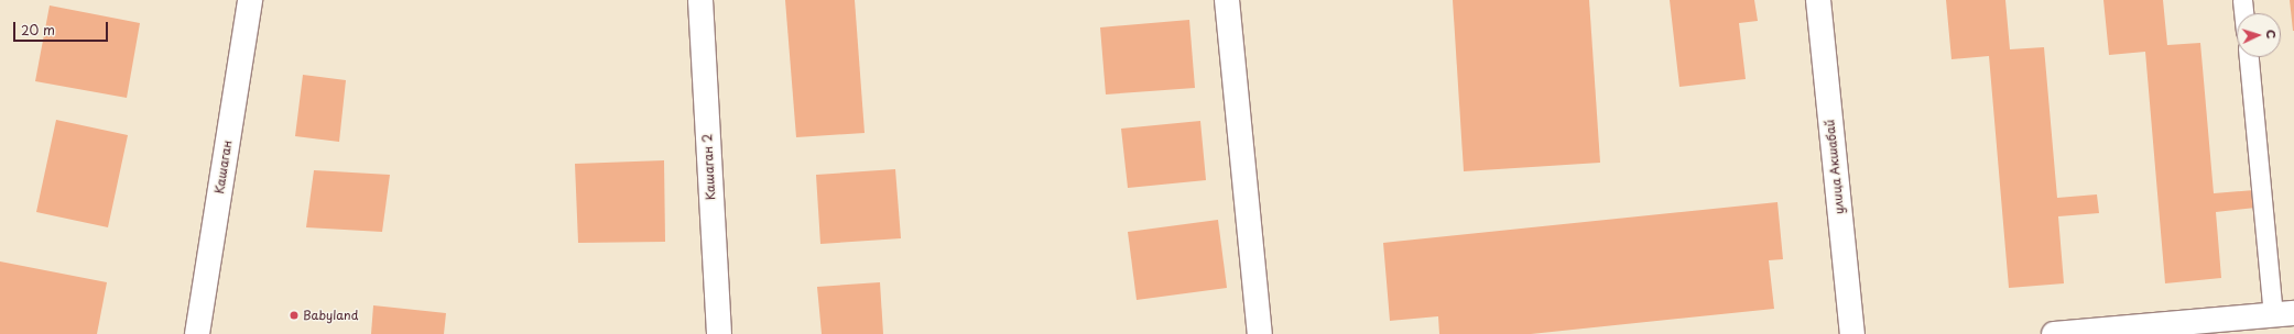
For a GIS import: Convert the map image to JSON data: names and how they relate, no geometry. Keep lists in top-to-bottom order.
{
  "streets": {
    "street": ["Кашаган", "Кашаган 2", "улица Акшабай"]
  },
  "places": ["Babyland"],
  "scale_bar": "20 m",
  "north": "right"
}
